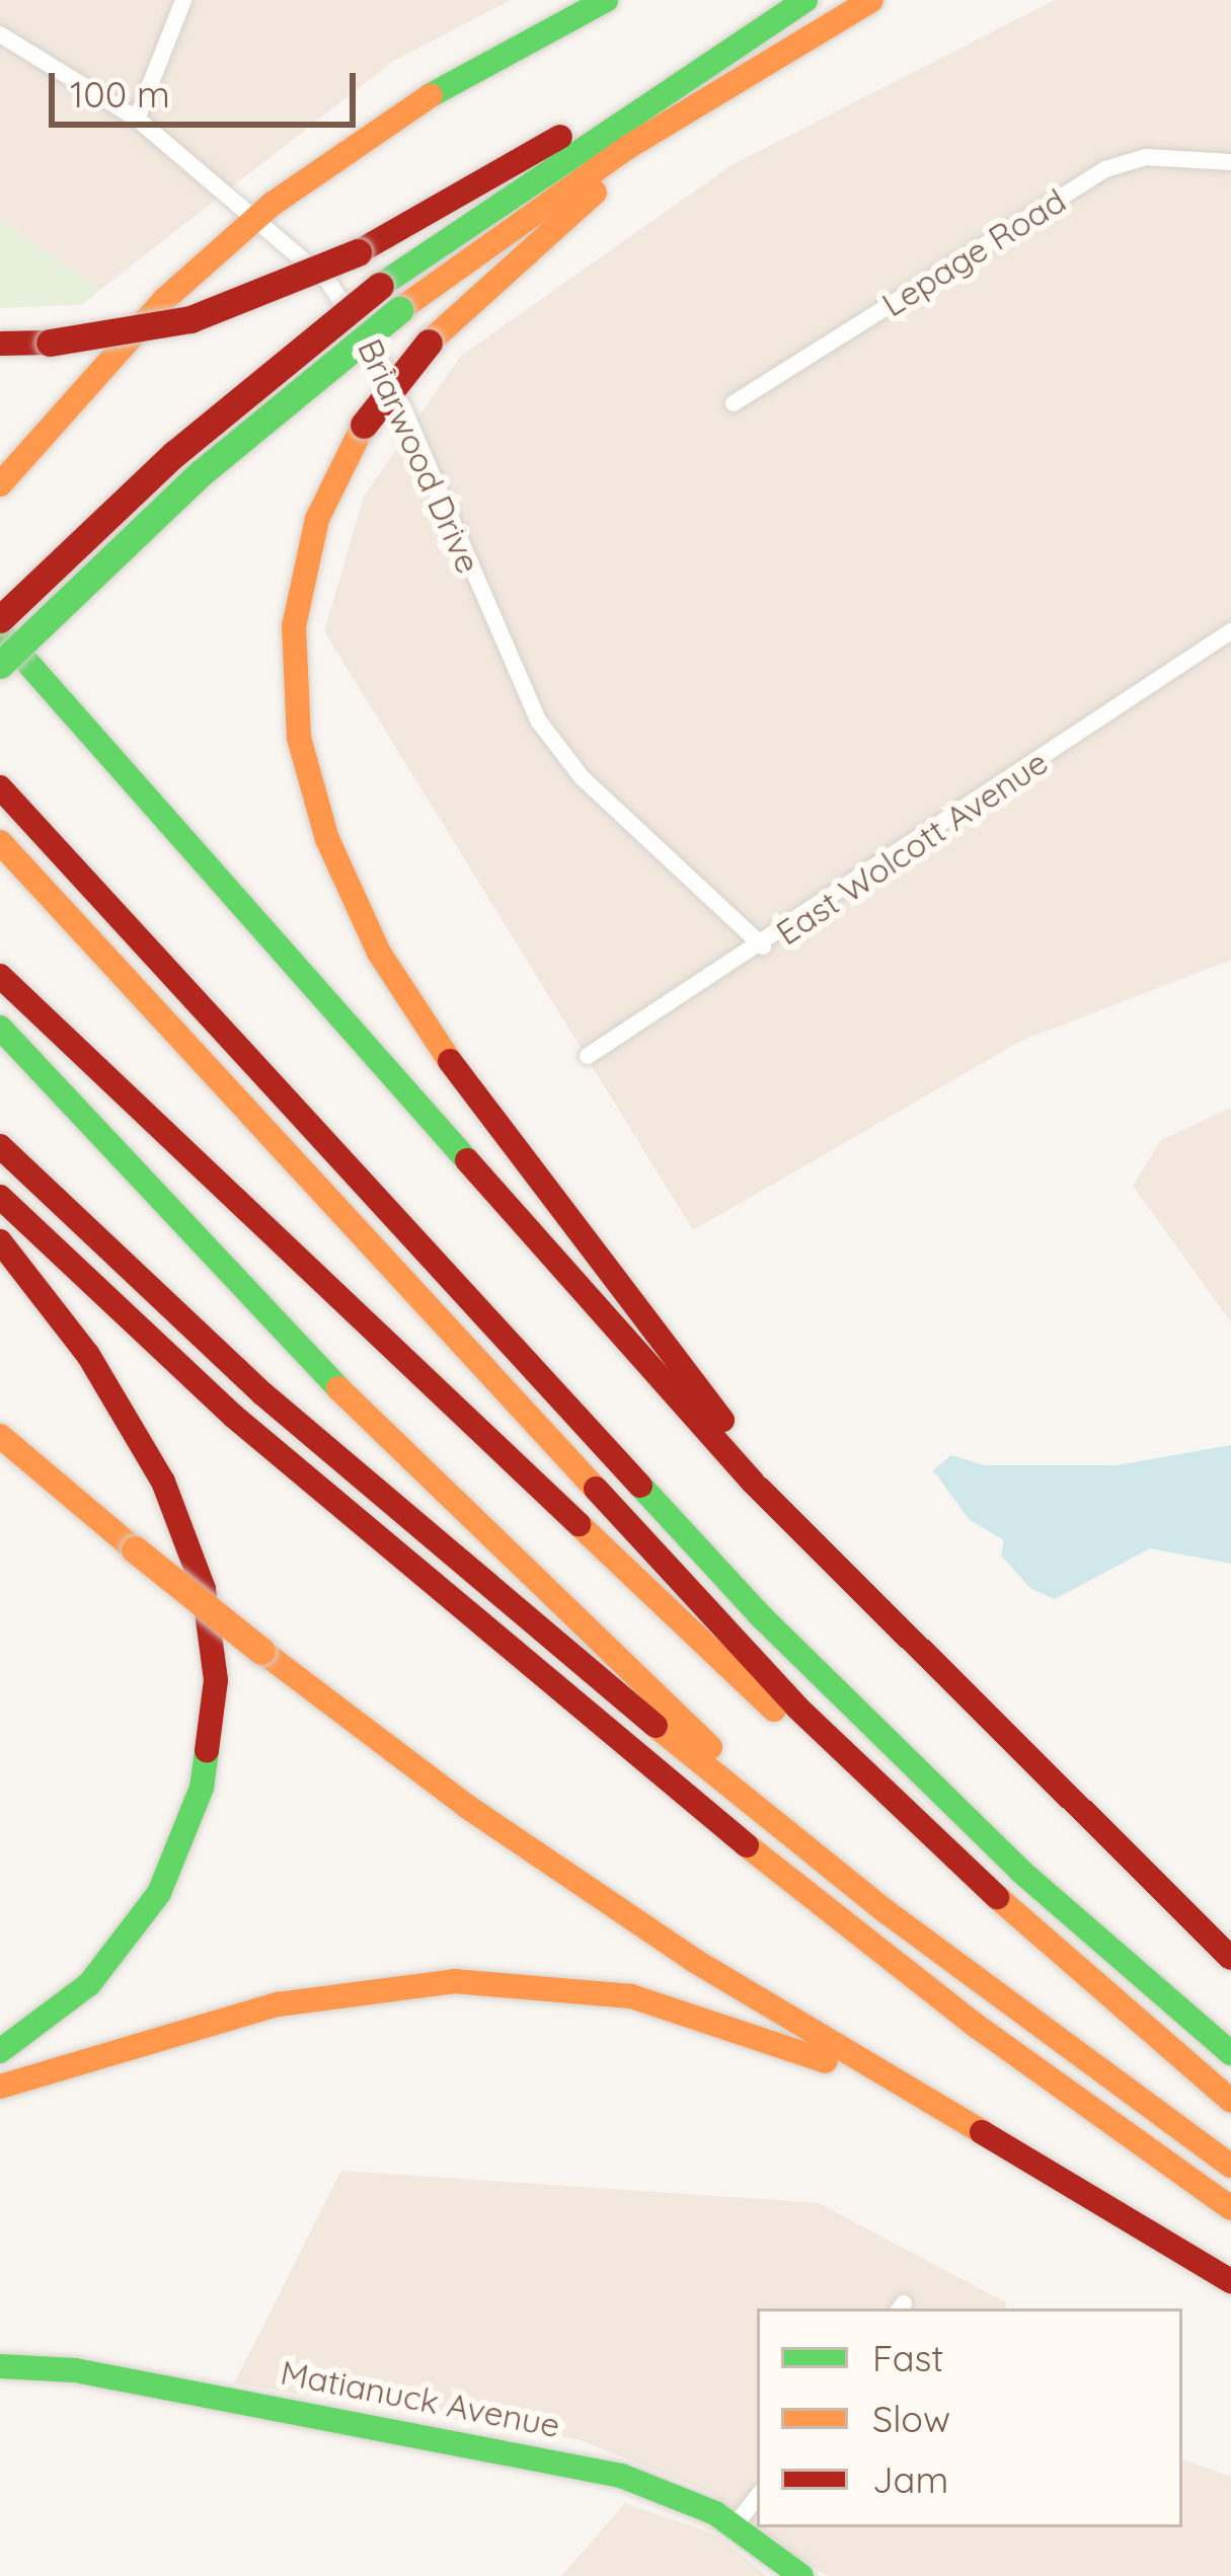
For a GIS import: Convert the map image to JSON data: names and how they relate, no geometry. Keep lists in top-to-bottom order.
{
  "streets": {
    "main road": ["Matianuck Avenue"],
    "street": ["Lepage Road", "Briarwood Drive", "East Wolcott Avenue"]
  },
  "crossings": [
    ["Briarwood Drive", "East Wolcott Avenue"]
  ],
  "legend": ["Fast", "Slow", "Jam"],
  "scale_bar": "100 m"
}
